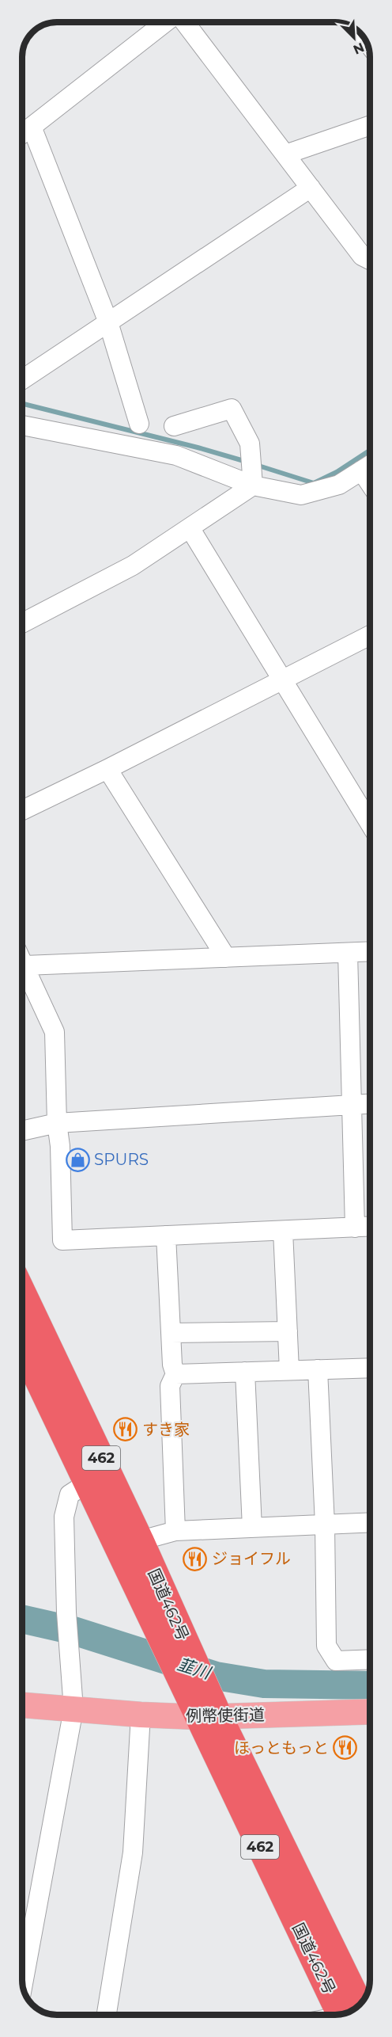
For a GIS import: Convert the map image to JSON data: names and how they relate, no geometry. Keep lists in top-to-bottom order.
{
  "streets": {
    "highway": ["462", "国道462号"],
    "main road": ["例幣使街道"]
  },
  "crossings": [
    ["国道462号", "例幣使街道"]
  ],
  "water": ["韮川"],
  "places": {
    "shop": ["SPURS"],
    "restaurant": ["すき家", "ジョイフル", "ほっともっと"]
  },
  "north": "bottom right"
}
